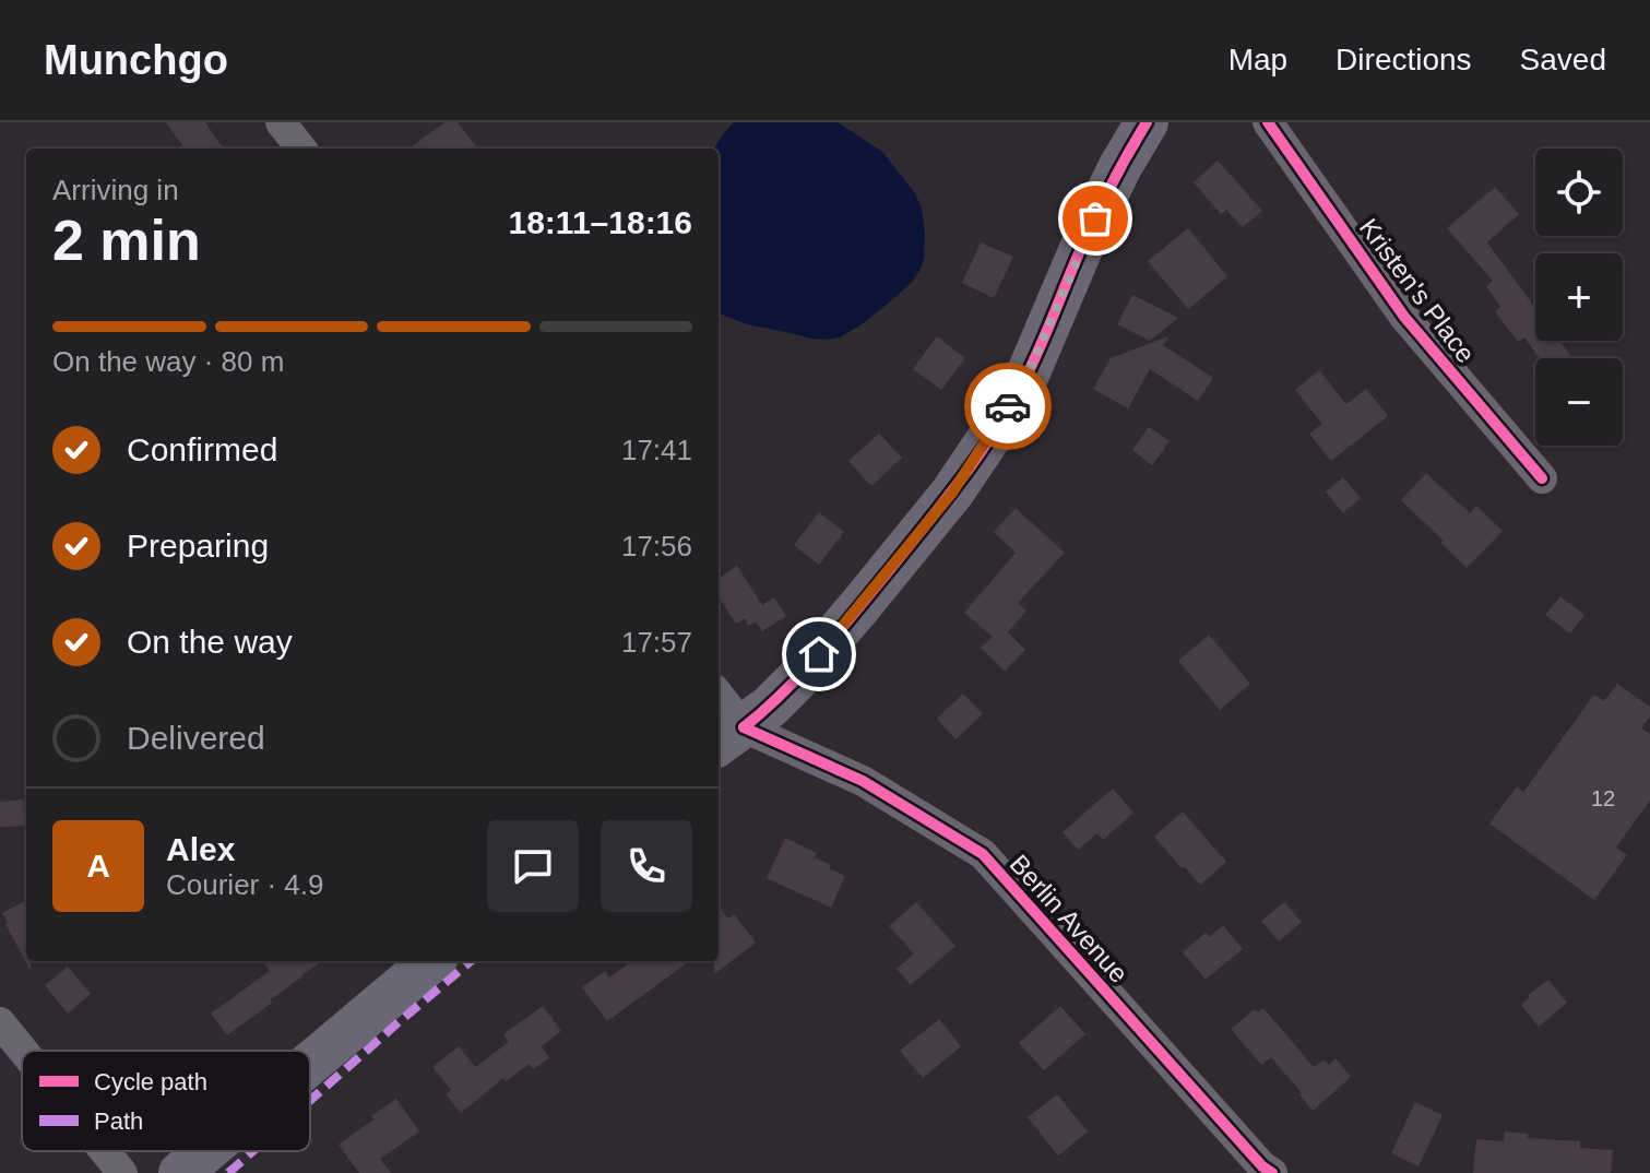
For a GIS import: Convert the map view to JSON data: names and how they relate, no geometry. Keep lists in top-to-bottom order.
{
  "streets": {
    "street": ["Kristen's Place", "Berlin Avenue"]
  },
  "house_numbers": ["12"],
  "legend": ["Cycle path", "Path"],
  "page": {
    "header": "Munchgo",
    "nav": ["Map", "Directions", "Saved"],
    "map_buttons": ["+", "−"],
    "heading": ["2 min", "Arriving in", "18:11–18:16"],
    "panel": ["Alex", "Courier · 4.9"],
    "bar": "On the way · 80 m",
    "list": [
      ["Confirmed", "17:41"],
      ["Preparing", "17:56"],
      ["On the way", "17:57"],
      "Delivered"
    ],
    "round": "A"
  }
}
